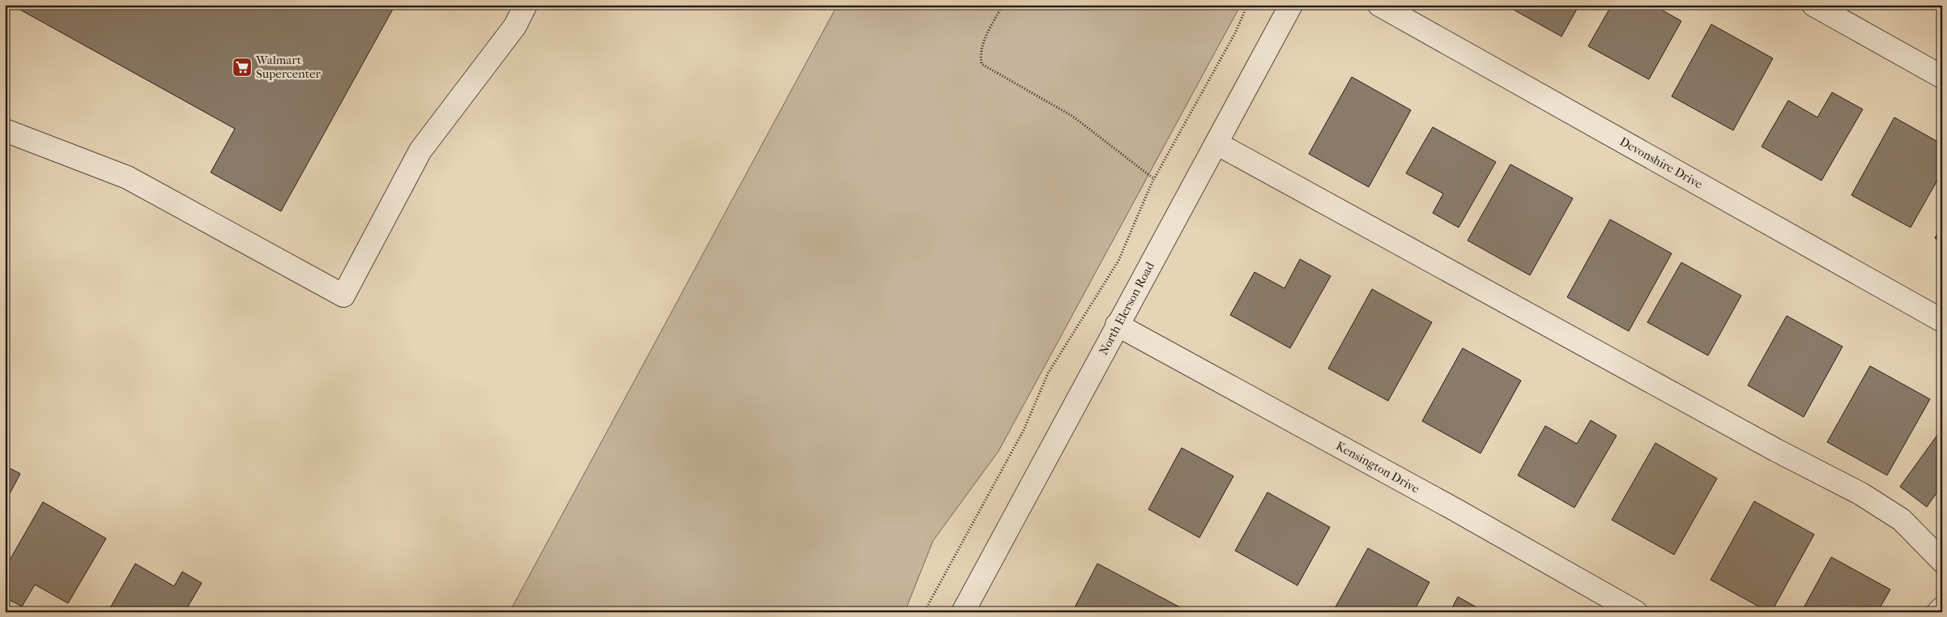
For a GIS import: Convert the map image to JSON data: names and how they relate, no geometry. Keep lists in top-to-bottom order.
{
  "streets": {
    "street": ["Devonshire Drive", "North Elerson Road", "Kensington Drive"]
  },
  "crossings": [
    ["North Elerson Road", "Kensington Drive"]
  ],
  "places": {
    "supermarket": ["Walmart Supercenter"]
  }
}
